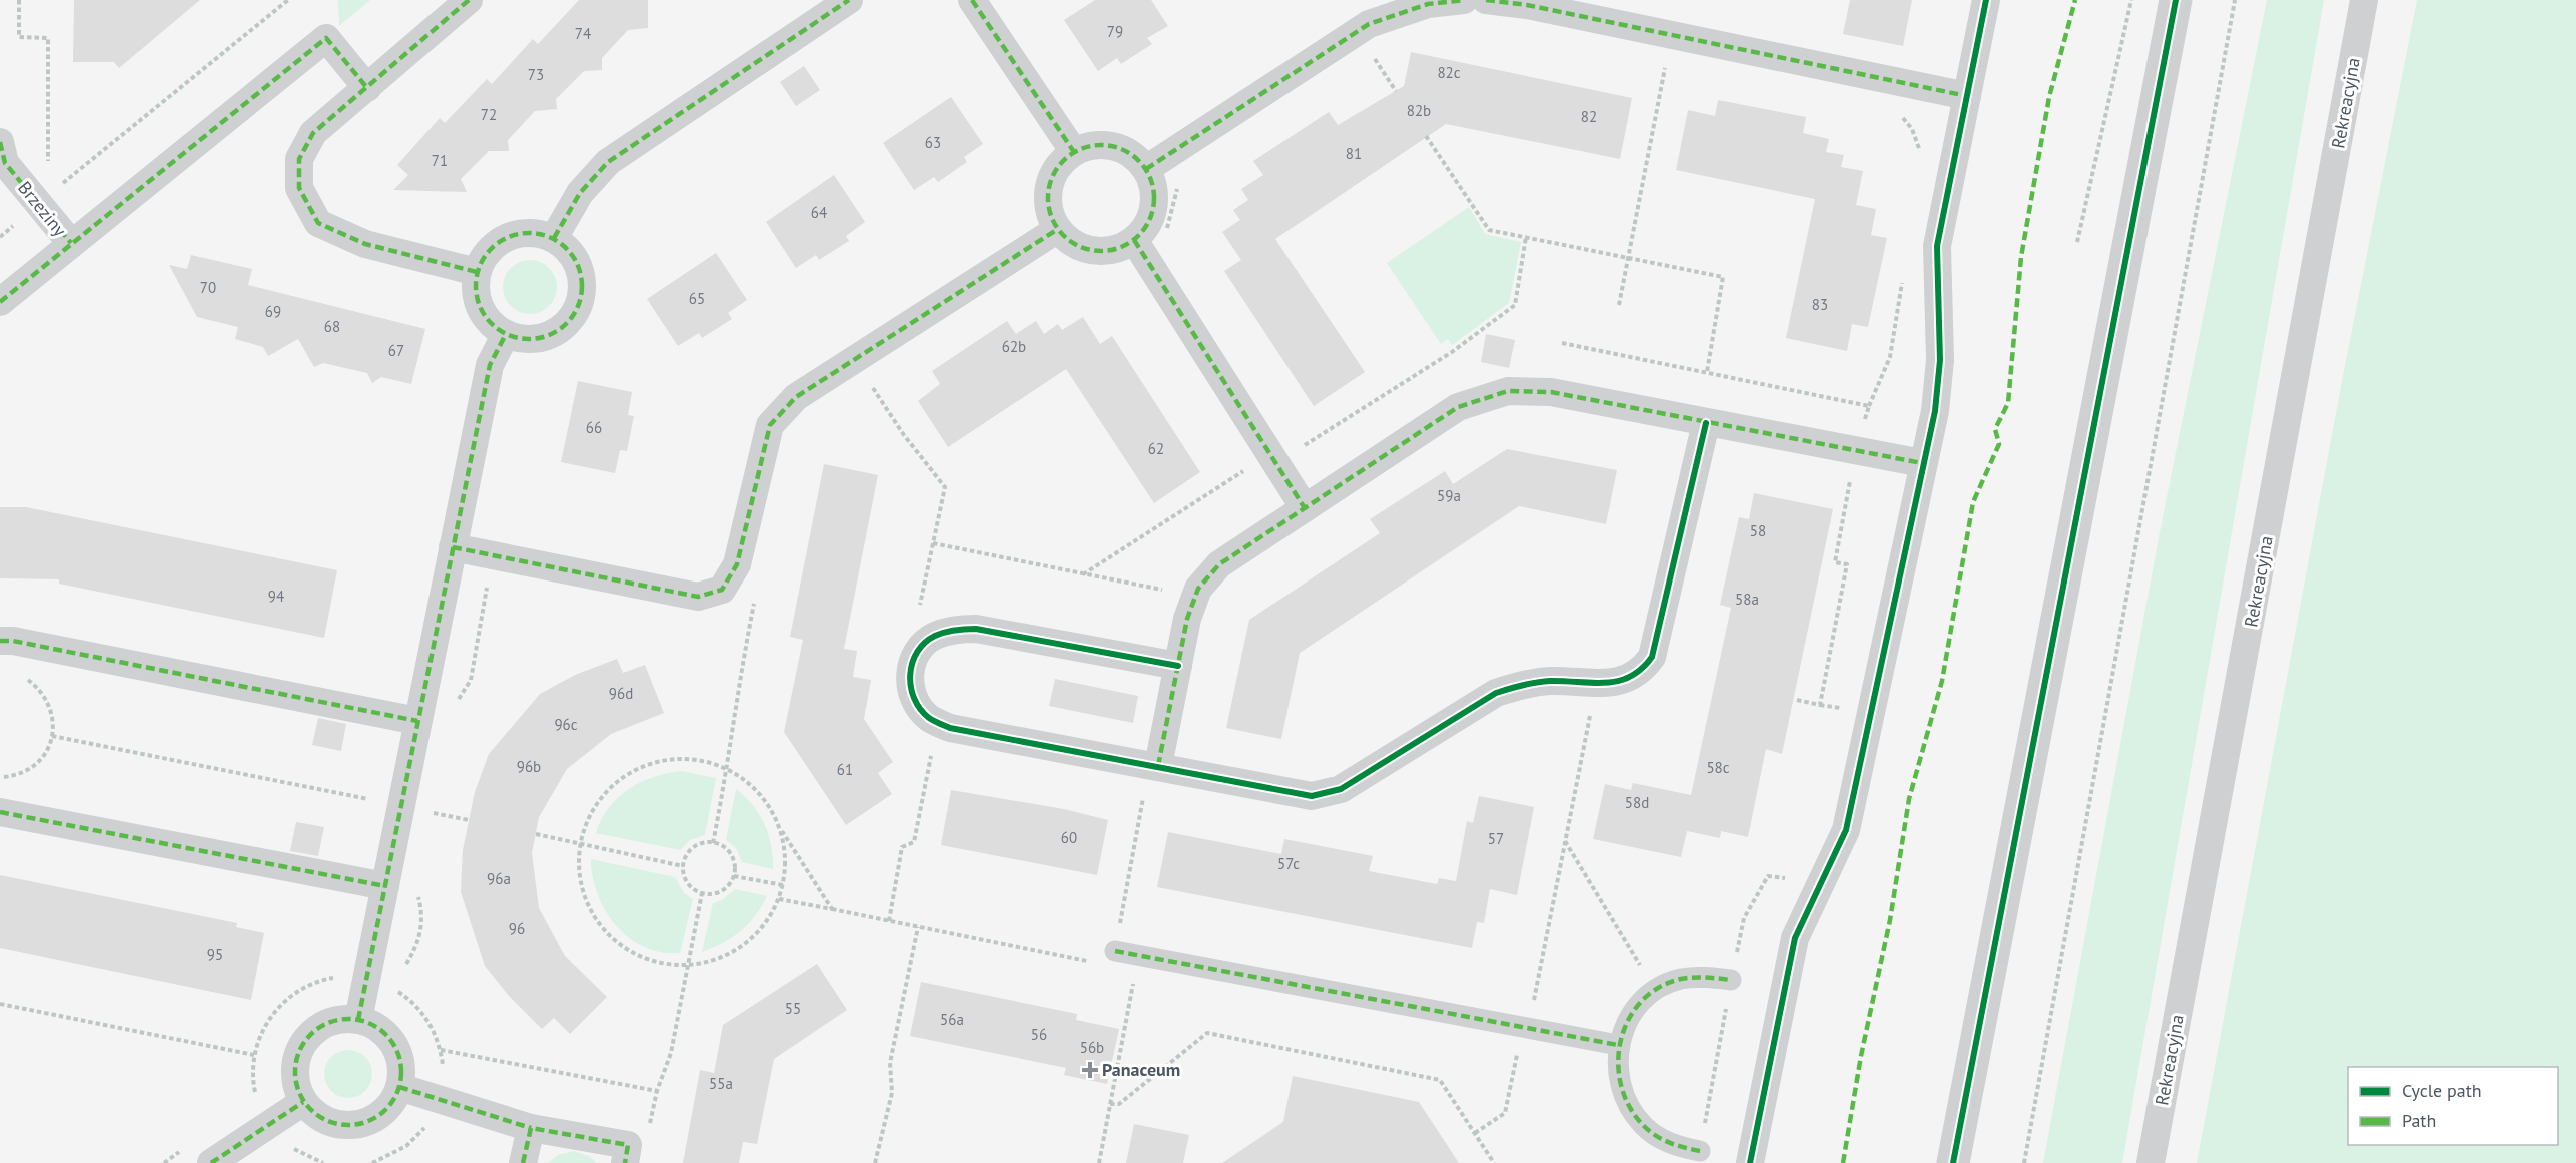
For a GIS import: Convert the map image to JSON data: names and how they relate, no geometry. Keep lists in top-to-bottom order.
{
  "streets": {
    "street": ["Rekreacyjna", "Brzeziny"]
  },
  "places": {
    "health": ["Panaceum"]
  },
  "house_numbers": [
    "79",
    "74",
    "82c",
    "73",
    "82b",
    "72",
    "82",
    "63",
    "81",
    "71",
    "64",
    "70",
    "65",
    "83",
    "69",
    "68",
    "62b",
    "67",
    "66",
    "62",
    "59a",
    "58",
    "94",
    "58a",
    "96d",
    "96c",
    "96b",
    "58c",
    "61",
    "58d",
    "60",
    "57",
    "57c",
    "96a",
    "96",
    "95",
    "55",
    "56a",
    "56",
    "56b",
    "55a"
  ],
  "legend": ["Cycle path", "Path"]
}
